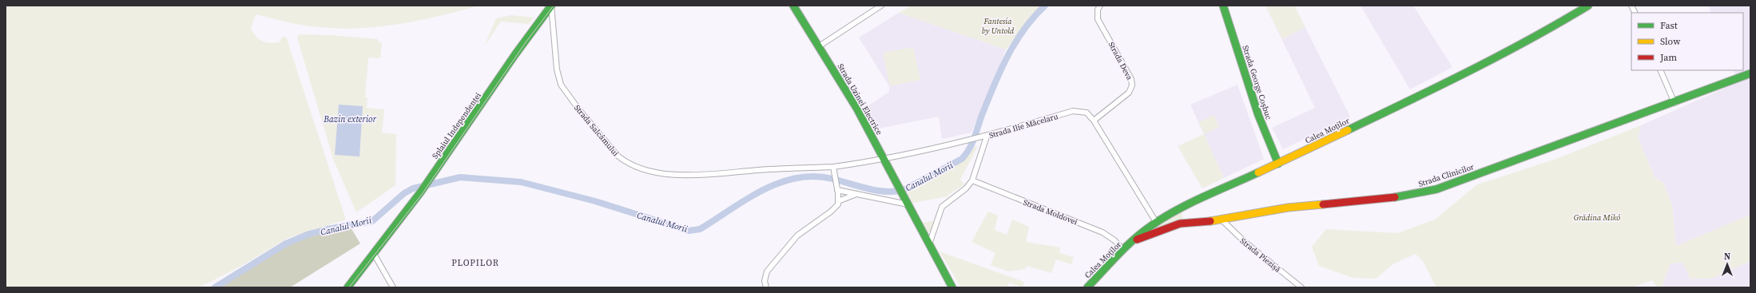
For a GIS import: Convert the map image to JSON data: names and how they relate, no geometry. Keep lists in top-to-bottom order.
{
  "streets": {
    "main road": [
      "Strada George Coșbuc",
      "Strada Uzinei Electrice",
      "Splaiul Independenței",
      "Calea Moților",
      "Strada Clinicilor"
    ],
    "street": [
      "Strada Deva",
      "Strada Ilie Măcelaru",
      "Strada Salcâmului",
      "Strada Moldovei",
      "Strada Piezișă"
    ]
  },
  "crossings": [
    ["Strada Deva", "Strada Ilie Măcelaru"],
    ["Strada George Coșbuc", "Calea Moților"],
    ["Strada Uzinei Electrice", "Strada Ilie Măcelaru"],
    ["Splaiul Independenței", "Strada Salcâmului"],
    ["Strada Ilie Măcelaru", "Strada Salcâmului"],
    ["Strada Ilie Măcelaru", "Calea Moților"],
    ["Calea Moților", "Strada Clinicilor"],
    ["Calea Moților", "Strada Moldovei"],
    ["Strada Clinicilor", "Strada Piezișă"]
  ],
  "districts": ["PLOPILOR"],
  "water": ["Bazin exterior", "Canalul Morii"],
  "parks": ["Fantesia by Untold", "Grădina Mikó"],
  "legend": ["Fast", "Slow", "Jam"],
  "north": "top"
}
